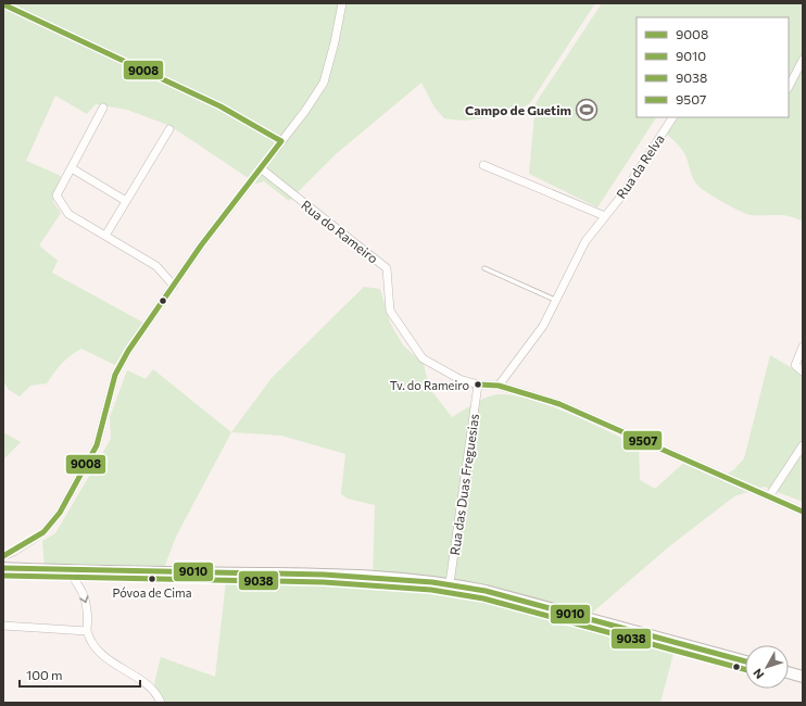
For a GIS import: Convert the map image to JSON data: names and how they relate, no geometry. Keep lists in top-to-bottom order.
{
  "streets": {
    "street": ["Rua da Relva", "Rua do Rameiro", "Rua das Duas Freguesias"]
  },
  "crossings": [
    ["Rua da Relva", "Rua do Rameiro"],
    ["Rua do Rameiro", "Rua das Duas Freguesias"]
  ],
  "places": {
    "sports": ["Campo de Guetim"],
    "other": ["Tv. do Rameiro", "Póvoa de Cima"]
  },
  "lines": [
    "transit line 9008",
    "transit line 9507",
    "transit line 9010",
    "transit line 9038"
  ],
  "legend": [
    "9008",
    "9010",
    "9038",
    "9507"
  ],
  "scale_bar": "100 m",
  "north": "bottom left"
}
